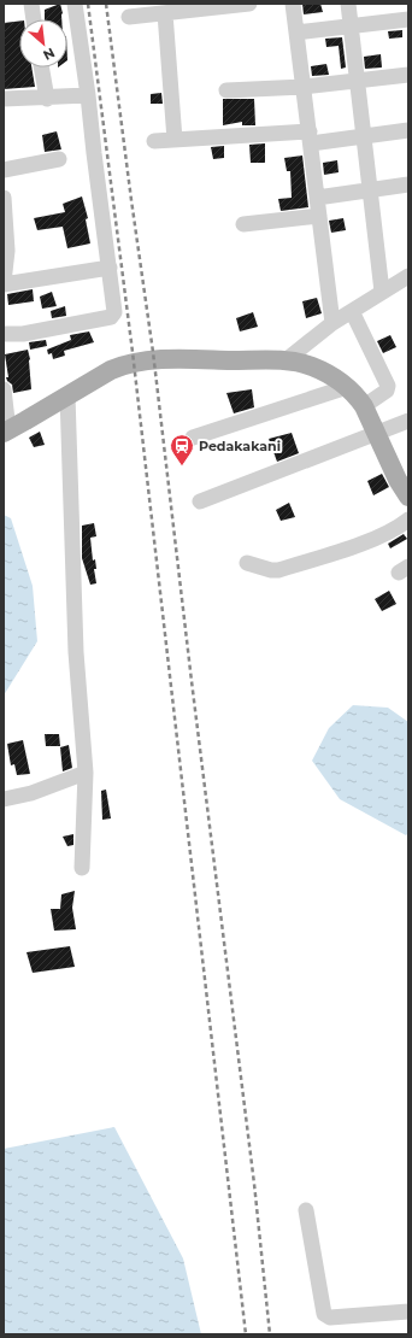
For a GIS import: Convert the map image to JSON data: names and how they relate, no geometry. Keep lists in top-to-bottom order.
{
  "places": {
    "station": ["Pedakakani"]
  },
  "north": "bottom right"
}
